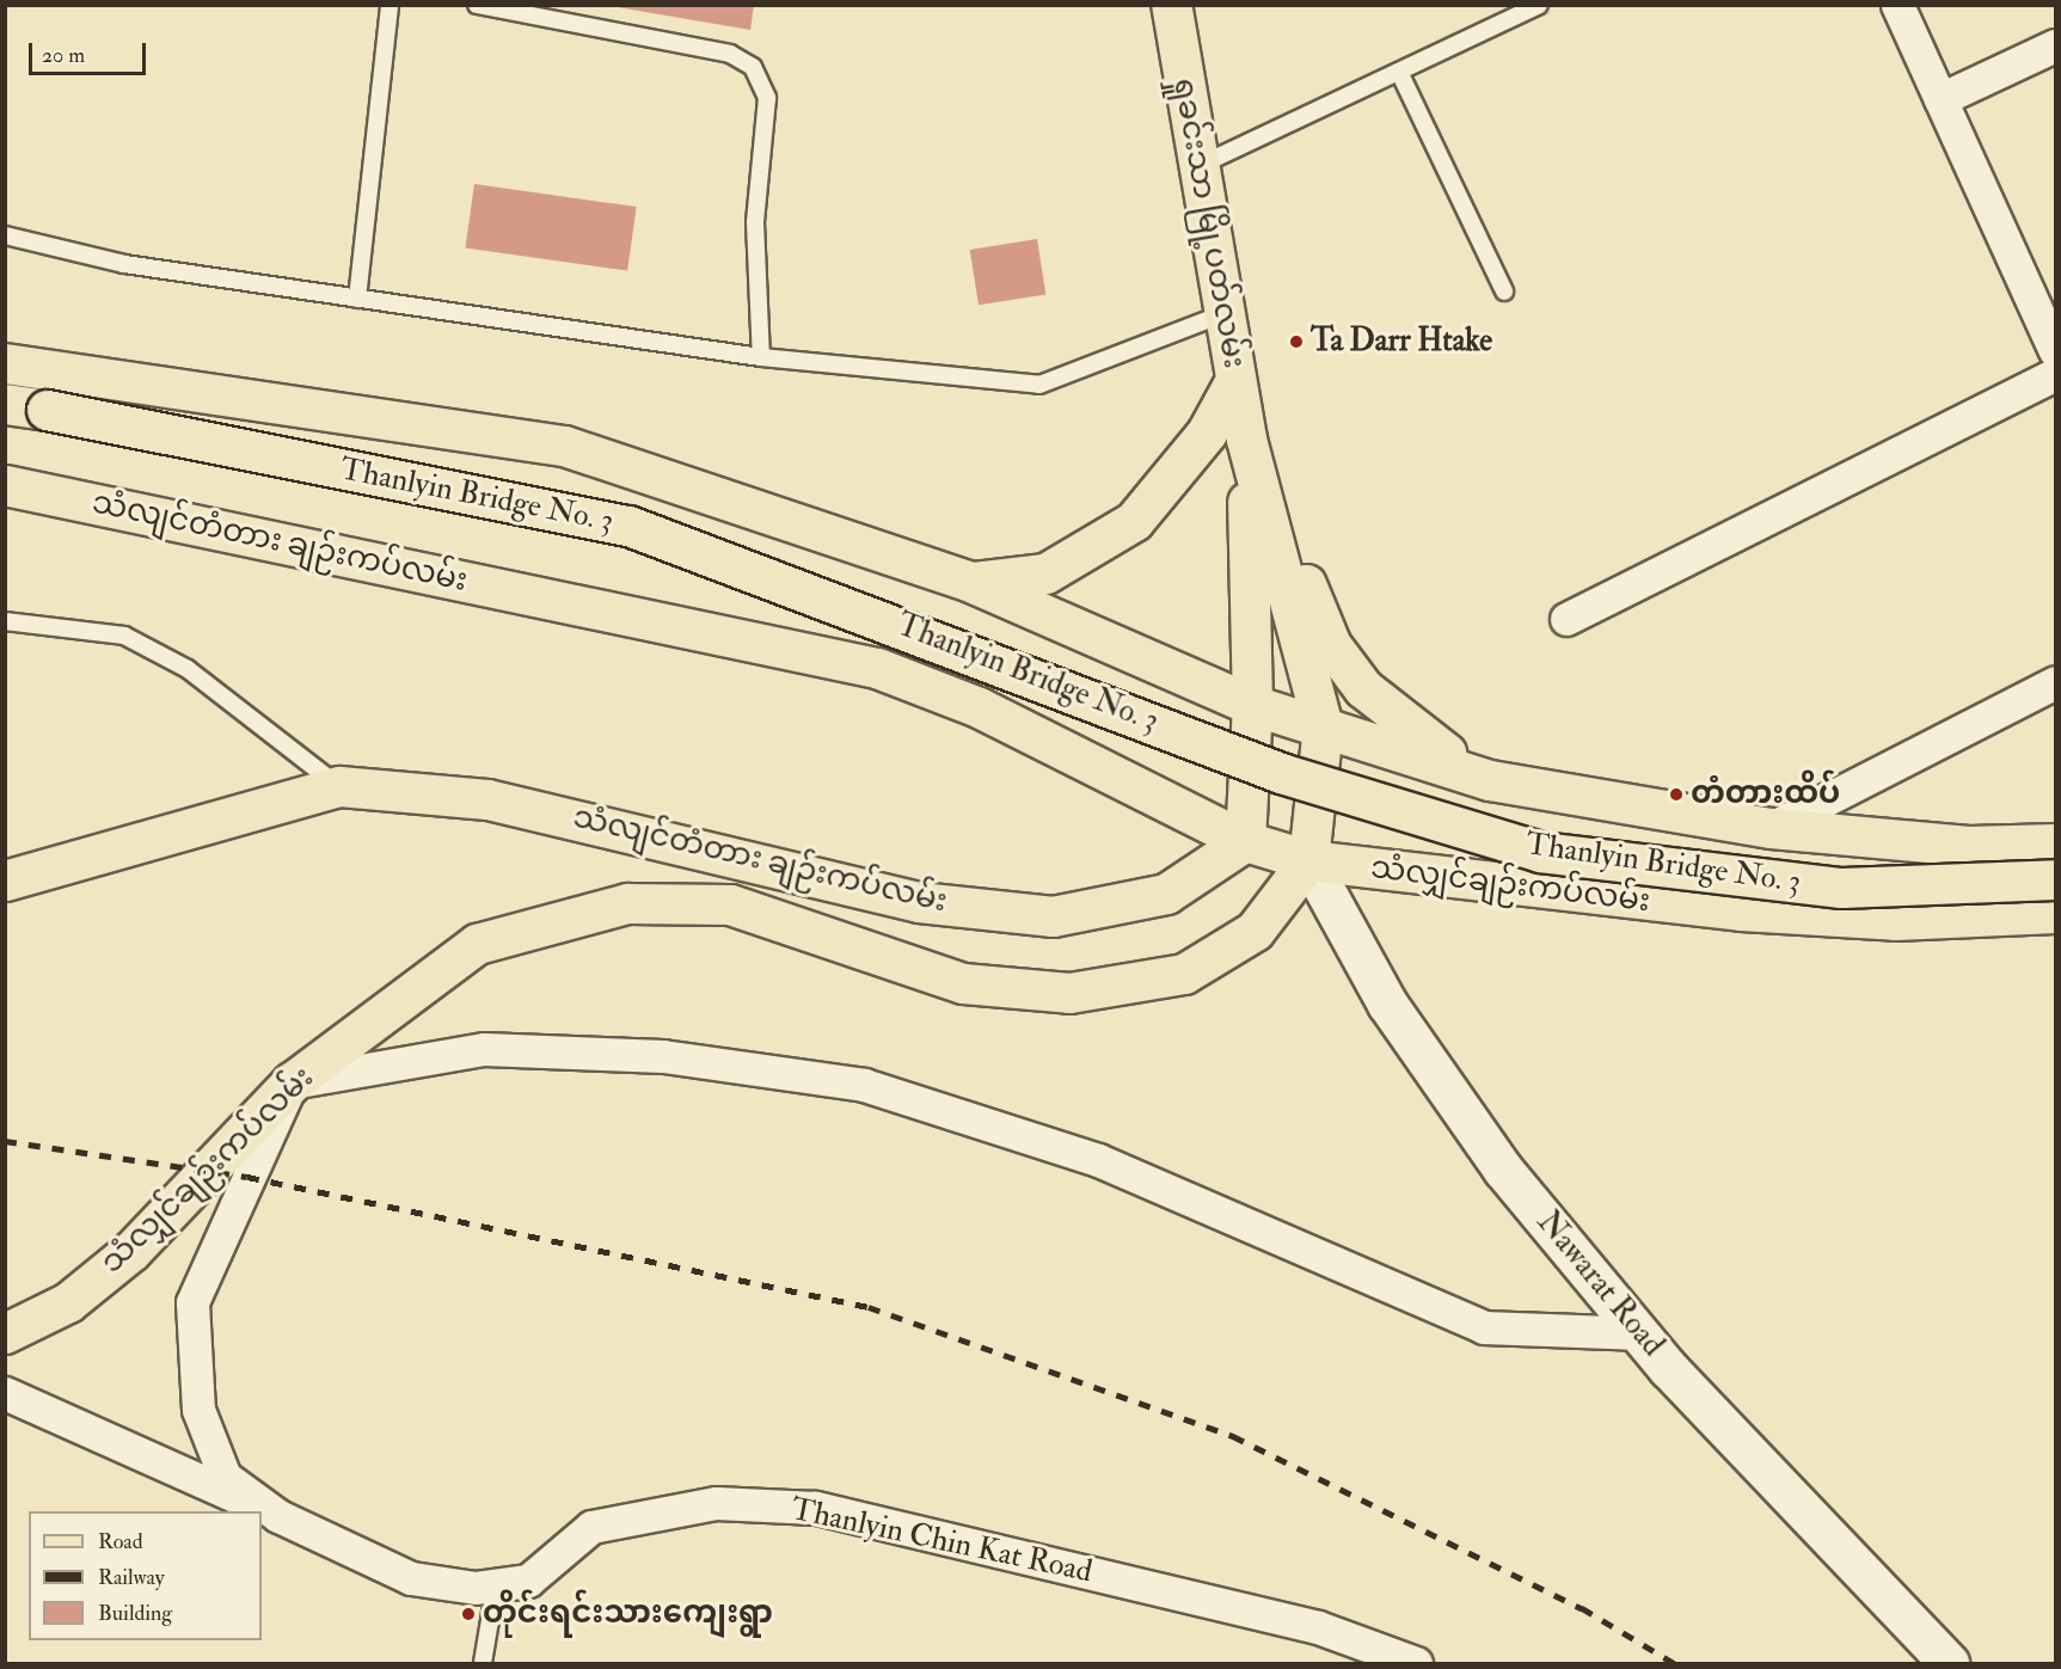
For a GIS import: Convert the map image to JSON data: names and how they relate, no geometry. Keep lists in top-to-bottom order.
{
  "streets": {
    "main road": [
      "ရှုခင်းသာ မြို့ပတ်လမ်း",
      "Thanlyin Bridge No. 3",
      "သံလျင်တံတား ချဉ်းကပ်လမ်း",
      "သံလျှင်ချဉ်းကပ်လမ်း",
      "Nawarat Road"
    ],
    "street": ["Thanlyin Chin Kat Road"]
  },
  "crossings": [
    ["သံလျင်တံတား ချဉ်းကပ်လမ်း", "သံလျှင်ချဉ်းကပ်လမ်း"],
    ["သံလျှင်ချဉ်းကပ်လမ်း", "Nawarat Road"]
  ],
  "places": ["Ta Darr Htake", "တံတားထိပ်", "တိုင်းရင်းသားကျေးရွာ"],
  "legend": ["Road", "Railway", "Building"],
  "scale_bar": "20 m"
}
